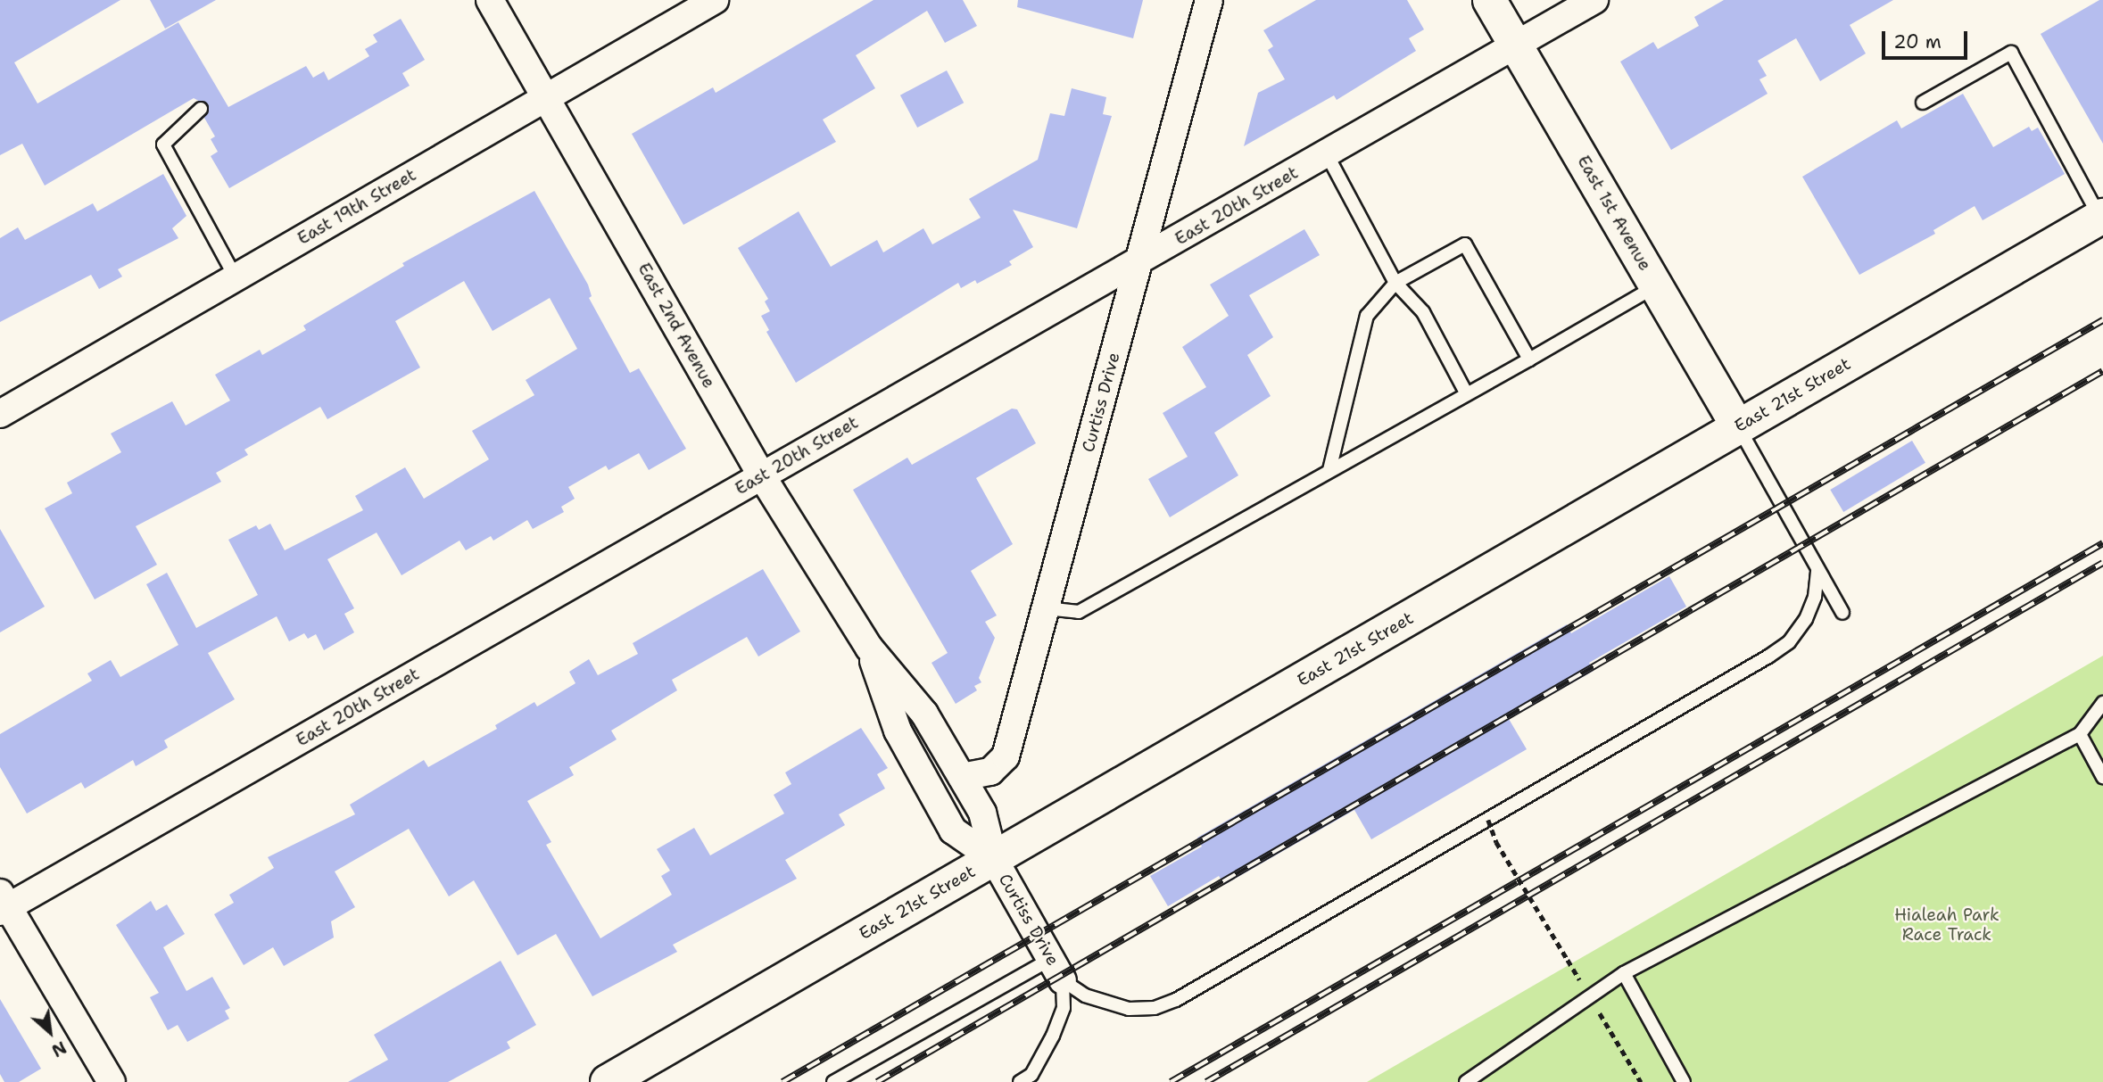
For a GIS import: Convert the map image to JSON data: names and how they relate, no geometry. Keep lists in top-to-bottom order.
{
  "streets": {
    "main road": ["East 21st Street"],
    "street": [
      "East 20th Street",
      "East 19th Street",
      "East 1st Avenue",
      "East 2nd Avenue",
      "Curtiss Drive"
    ]
  },
  "crossings": [
    ["East 20th Street", "East 1st Avenue"],
    ["East 20th Street", "East 2nd Avenue"],
    ["East 20th Street", "Curtiss Drive"],
    ["East 19th Street", "East 2nd Avenue"],
    ["East 1st Avenue", "East 21st Street"],
    ["East 2nd Avenue", "East 21st Street"],
    ["East 2nd Avenue", "Curtiss Drive"],
    ["East 21st Street", "Curtiss Drive"]
  ],
  "parks": ["Hialeah Park Race Track"],
  "scale_bar": "20 m",
  "north": "bottom right"
}
